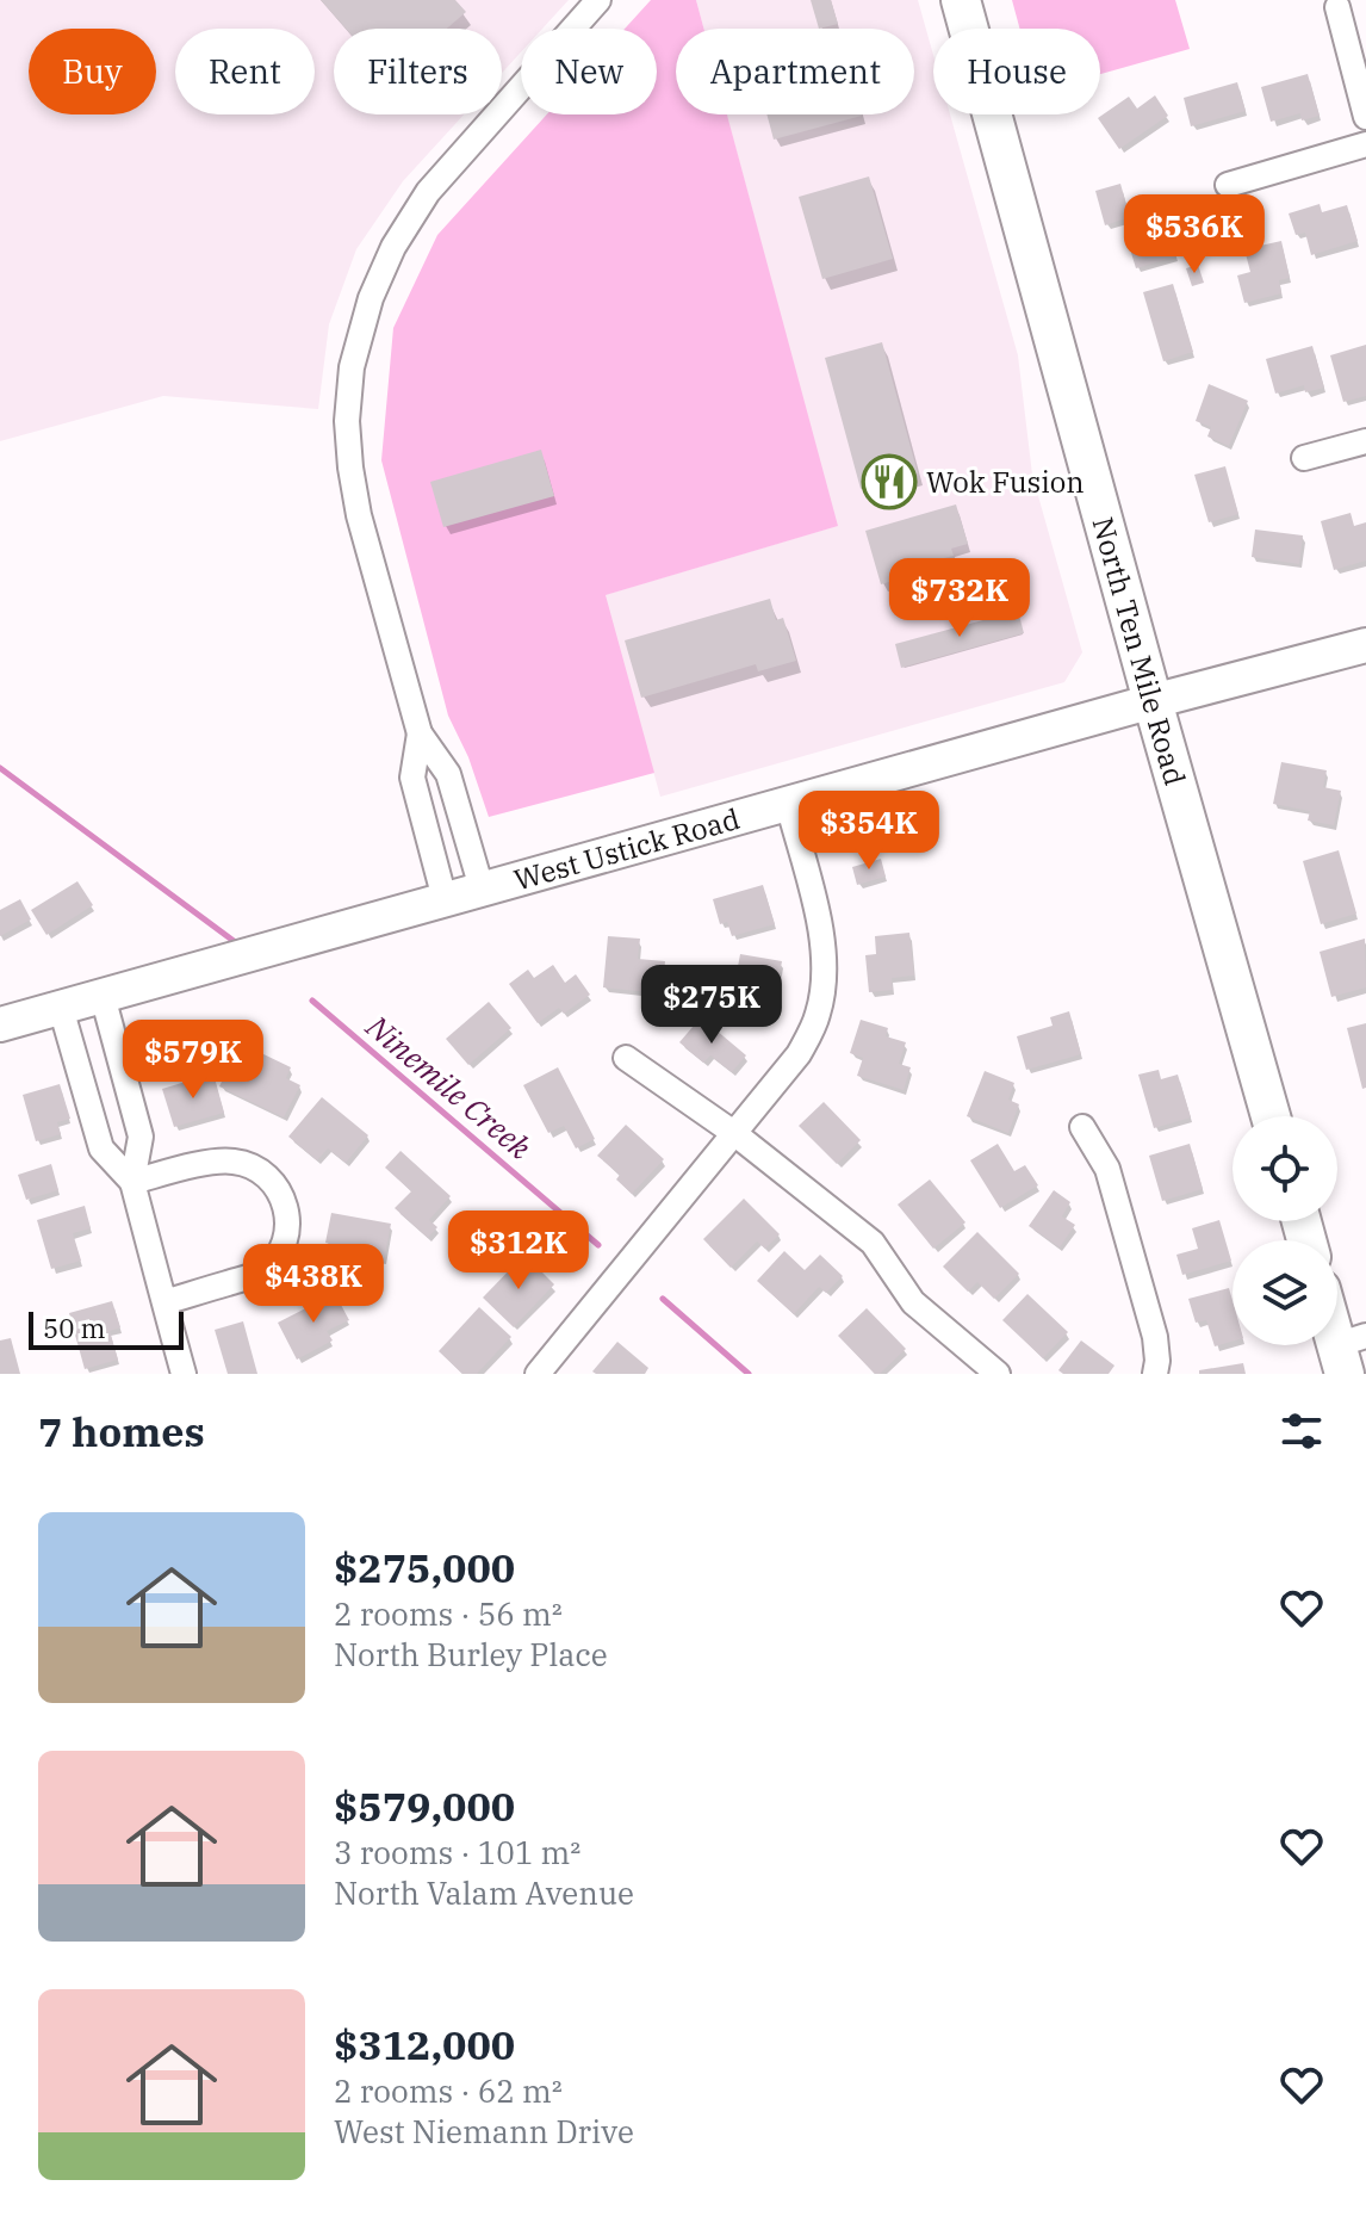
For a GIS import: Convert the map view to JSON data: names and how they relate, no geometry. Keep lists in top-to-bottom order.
{
  "streets": {
    "main road": ["North Ten Mile Road", "West Ustick Road"]
  },
  "crossings": [
    ["North Ten Mile Road", "West Ustick Road"]
  ],
  "water": ["Ninemile Creek"],
  "places": {
    "restaurant": ["Wok Fusion"]
  },
  "scale_bar": "50 m",
  "page": {
    "chip": [
      "Buy",
      "Rent",
      "Filters",
      "New",
      "Apartment",
      "House"
    ],
    "price": [
      "$536K",
      "$732K",
      "$354K",
      "$275K",
      "$579K",
      "$312K",
      "$438K"
    ],
    "scale": "50 m",
    "heading": "7 homes",
    "list": [
      {
        "name": "$275,000",
        "note": "2 rooms · 56 m² · North Burley Place"
      },
      {
        "name": "$579,000",
        "note": "3 rooms · 101 m² · North Valam Avenue"
      },
      {
        "name": "$312,000",
        "note": "2 rooms · 62 m² · West Niemann Drive"
      }
    ]
  }
}
